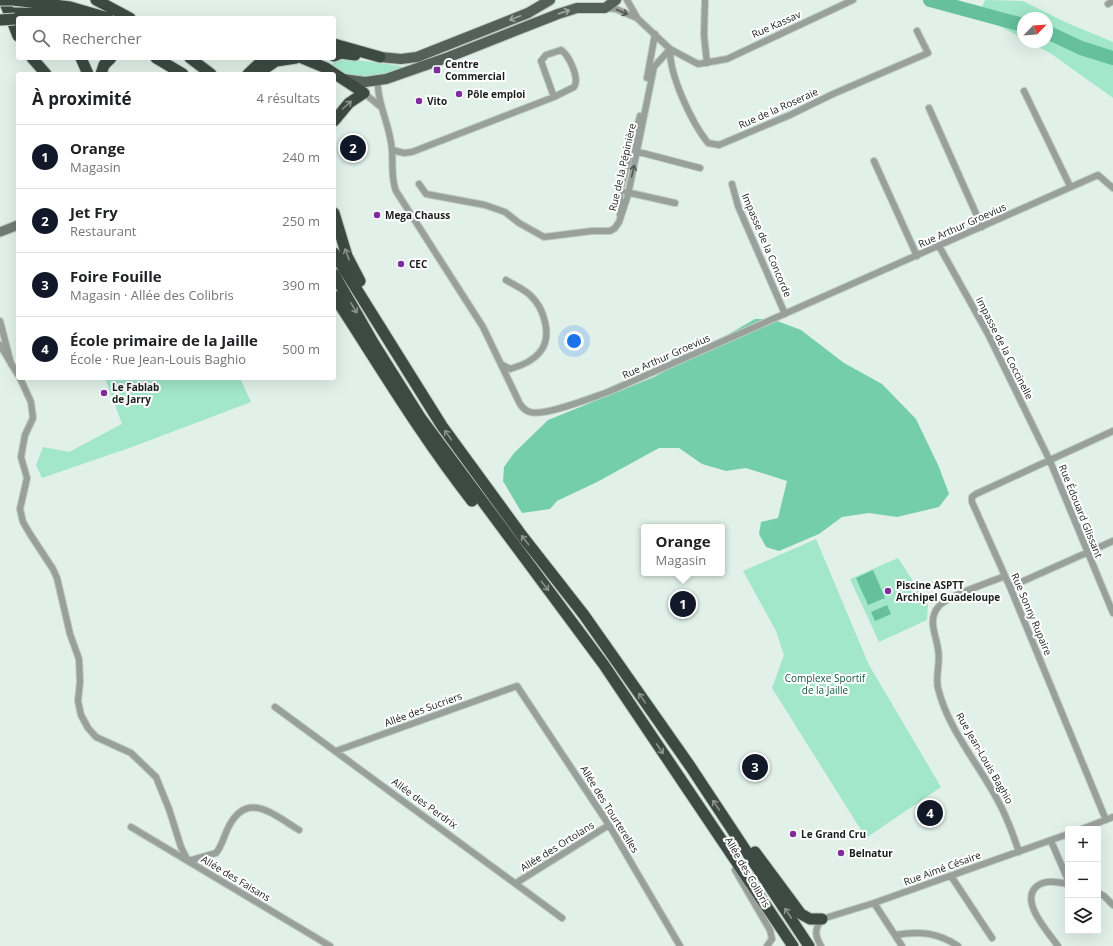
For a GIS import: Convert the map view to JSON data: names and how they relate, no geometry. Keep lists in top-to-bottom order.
{
  "streets": {
    "street": [
      "Rue Kassav",
      "Rue de la Roseraie",
      "Rue de la Pépinière",
      "Rue Arthur Groevius",
      "Impasse de la Concorde",
      "Impasse de la Coccinelle",
      "Rue Édouard Glissant",
      "Rue Sonny Rupaire",
      "Allée des Sucriers",
      "Rue Jean-Louis Baghio",
      "Allée des Perdrix",
      "Allée des Tourterelles",
      "Allée des Ortolans",
      "Rue Aimé Césaire",
      "Allée des Colibris",
      "Allée des Faisans"
    ]
  },
  "crossings": [
    ["Rue Kassav", "Rue de la Roseraie"],
    ["Rue Kassav", "Rue de la Pépinière"],
    ["Rue de la Roseraie", "Rue de la Pépinière"],
    ["Rue Arthur Groevius", "Impasse de la Concorde"],
    ["Rue Arthur Groevius", "Impasse de la Coccinelle"],
    ["Impasse de la Coccinelle", "Rue Édouard Glissant"],
    ["Impasse de la Coccinelle", "Rue Sonny Rupaire"],
    ["Rue Édouard Glissant", "Rue Sonny Rupaire"],
    ["Rue Sonny Rupaire", "Rue Jean-Louis Baghio"],
    ["Allée des Sucriers", "Allée des Perdrix"],
    ["Allée des Sucriers", "Allée des Tourterelles"],
    ["Rue Jean-Louis Baghio", "Rue Aimé Césaire"],
    ["Allée des Perdrix", "Allée des Ortolans"],
    ["Allée des Tourterelles", "Allée des Ortolans"]
  ],
  "parks": ["Complexe Sportif de la Jaille"],
  "places": {
    "transit": ["Centre Commercial"],
    "other": [
      "Pôle emploi",
      "Vito",
      "Mega Chauss",
      "CEC",
      "Le Fablab de Jarry",
      "Piscine ASPTT Archipel Guadeloupe",
      "Le Grand Cru",
      "Belnatur"
    ]
  },
  "north": "top right",
  "page": {
    "search": "Rechercher",
    "heading": ["À proximité", "4 résultats"],
    "list": [
      {
        "mark": "1",
        "name": "Orange",
        "note": "Magasin",
        "value": "240 m"
      },
      {
        "mark": "2",
        "name": "Jet Fry",
        "note": "Restaurant",
        "value": "250 m"
      },
      {
        "mark": "3",
        "name": "Foire Fouille",
        "note": "Magasin · Allée des Colibris",
        "value": "390 m"
      },
      {
        "mark": "4",
        "name": "École primaire de la Jaille",
        "note": "École · Rue Jean-Louis Baghio",
        "value": "500 m"
      }
    ],
    "pins": [
      "2",
      "1",
      "3",
      "4"
    ],
    "popup": ["Orange", "Magasin"],
    "map_buttons": ["+", "−"]
  }
}
